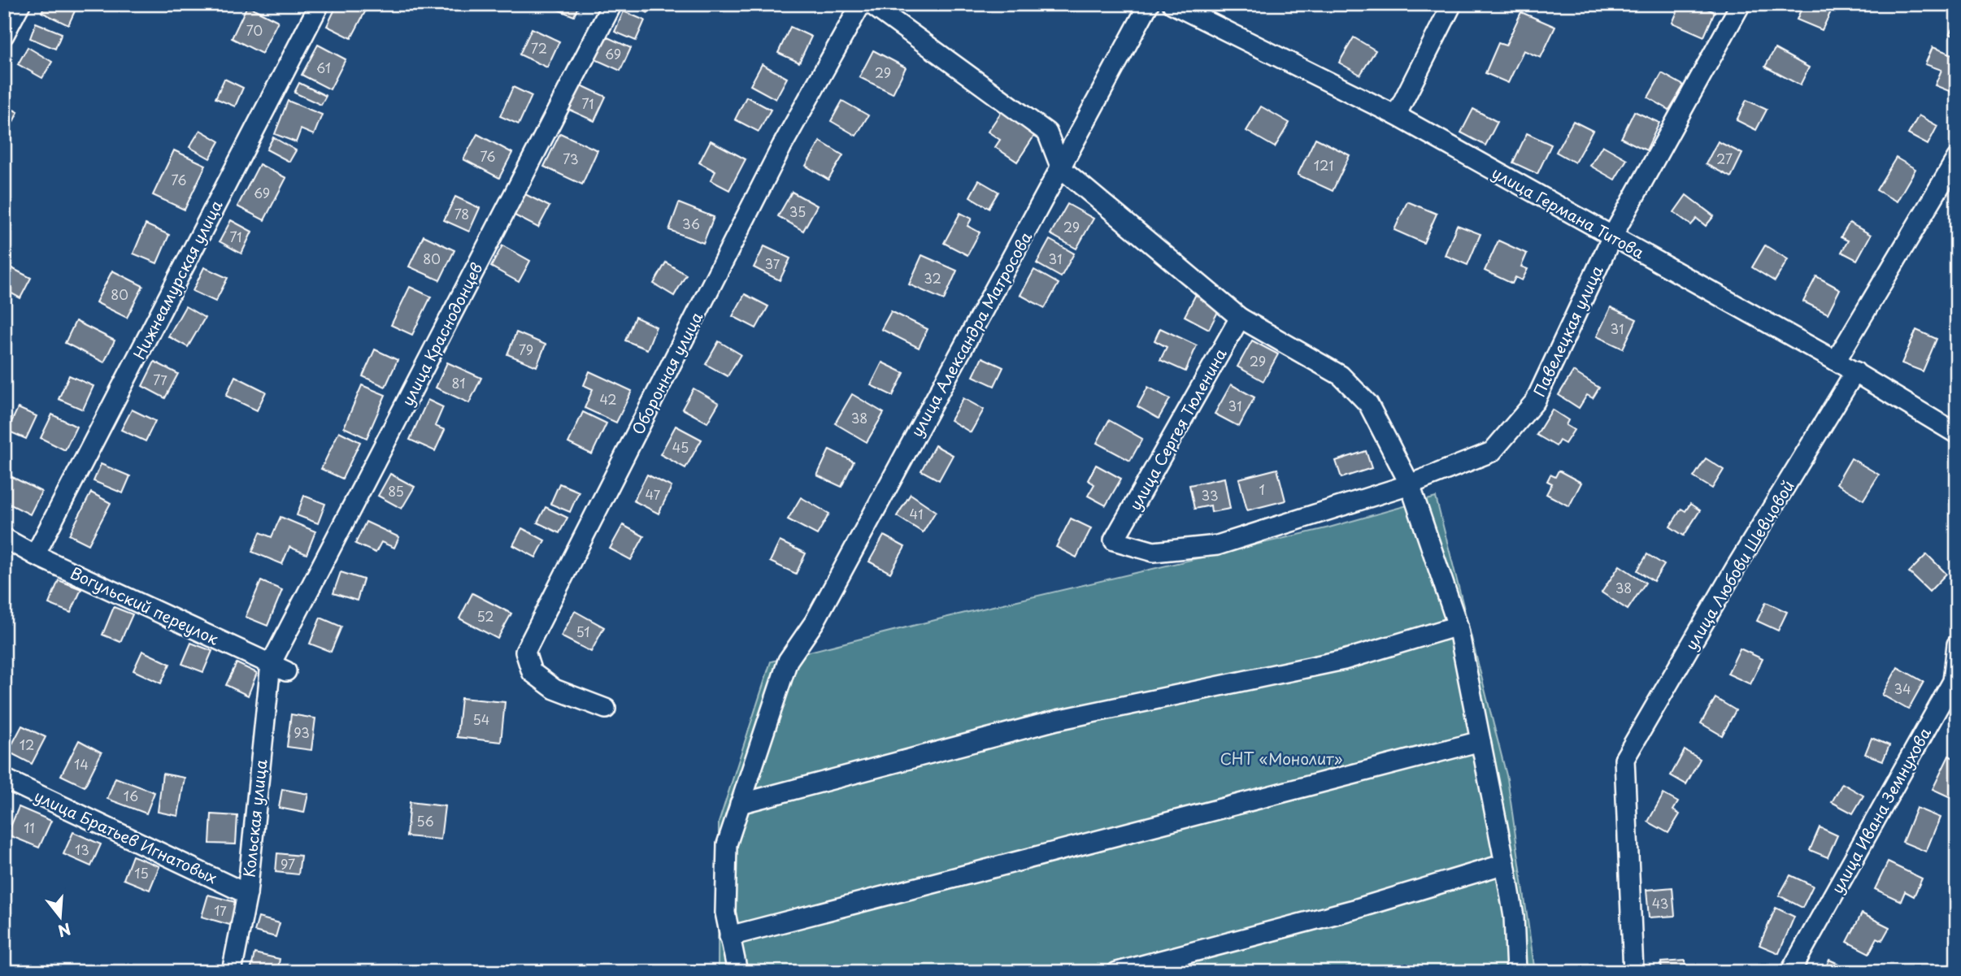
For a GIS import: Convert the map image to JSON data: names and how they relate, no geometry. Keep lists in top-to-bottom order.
{
  "streets": {
    "street": [
      "улица Германа Титова",
      "Нижнеамурская улица",
      "Павелецкая улица",
      "улица Краснодонцев",
      "улица Александра Матросова",
      "Оборонная улица",
      "улица Сергея Тюленина",
      "улица Любови Шевцовой",
      "Вогульский переулок",
      "улица Ивана Земнухова",
      "Кольская улица",
      "улица Братьев Игнатовых"
    ]
  },
  "crossings": [
    ["улица Германа Титова", "Павелецкая улица"],
    ["улица Германа Титова", "улица Любови Шевцовой"],
    ["Нижнеамурская улица", "Вогульский переулок"],
    ["Павелецкая улица", "улица Сергея Тюленина"],
    ["улица Краснодонцев", "Вогульский переулок"],
    ["улица Краснодонцев", "Кольская улица"],
    ["Вогульский переулок", "Кольская улица"],
    ["Кольская улица", "улица Братьев Игнатовых"]
  ],
  "parks": ["СНТ «Монолит»"],
  "house_numbers": [
    "70",
    "72",
    "69",
    "61",
    "29",
    "71",
    "76",
    "73",
    "27",
    "121",
    "76",
    "69",
    "35",
    "78",
    "36",
    "29",
    "71",
    "80",
    "31",
    "37",
    "32",
    "80",
    "31",
    "79",
    "29",
    "77",
    "81",
    "42",
    "31",
    "38",
    "45",
    "1",
    "85",
    "47",
    "33",
    "41",
    "38",
    "52",
    "51",
    "34",
    "54",
    "93",
    "12",
    "14",
    "16",
    "56",
    "11",
    "13",
    "97",
    "15",
    "43",
    "17"
  ],
  "north": "bottom"
}
